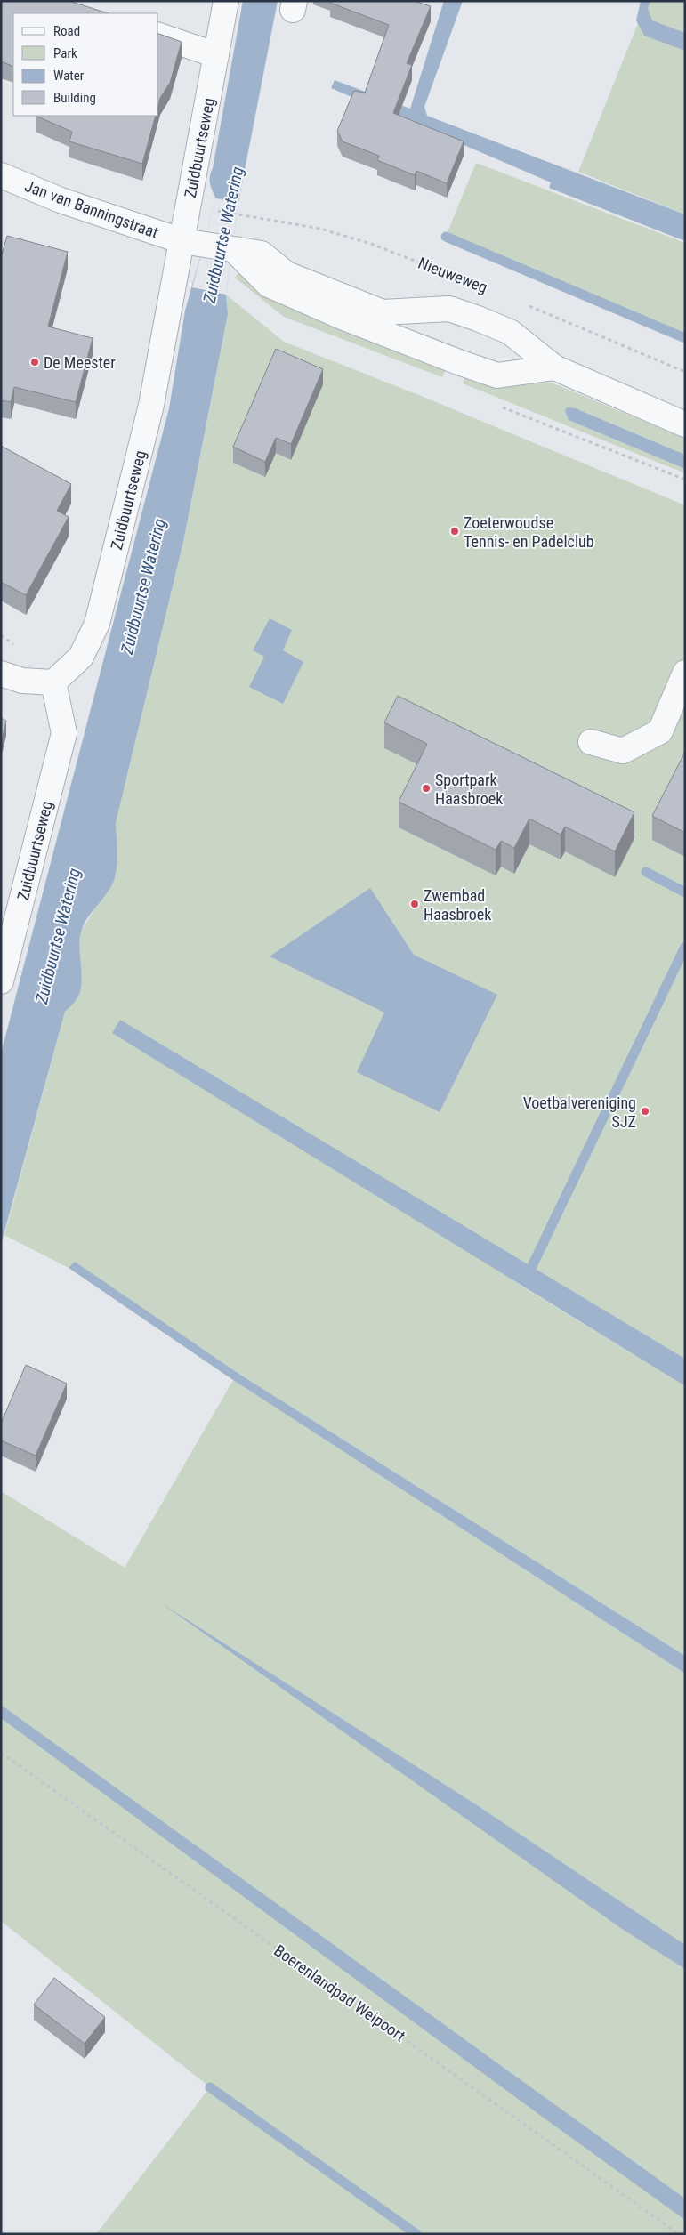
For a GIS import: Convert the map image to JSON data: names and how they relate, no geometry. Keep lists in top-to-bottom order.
{
  "streets": {
    "street": ["Zuidbuurtseweg", "Jan van Banningstraat", "Nieuweweg"],
    "path": ["Boerenlandpad Weipoort"]
  },
  "crossings": [
    ["Zuidbuurtseweg", "Jan van Banningstraat"],
    ["Zuidbuurtseweg", "Nieuweweg"],
    ["Jan van Banningstraat", "Nieuweweg"]
  ],
  "water": ["Zuidbuurtse Watering"],
  "places": [
    "De Meester",
    "Zoeterwoudse Tennis- en Padelclub",
    "Sportpark Haasbroek",
    "Zwembad Haasbroek",
    "Voetbalvereniging SJZ"
  ],
  "legend": [
    "Road",
    "Park",
    "Water",
    "Building"
  ]
}
